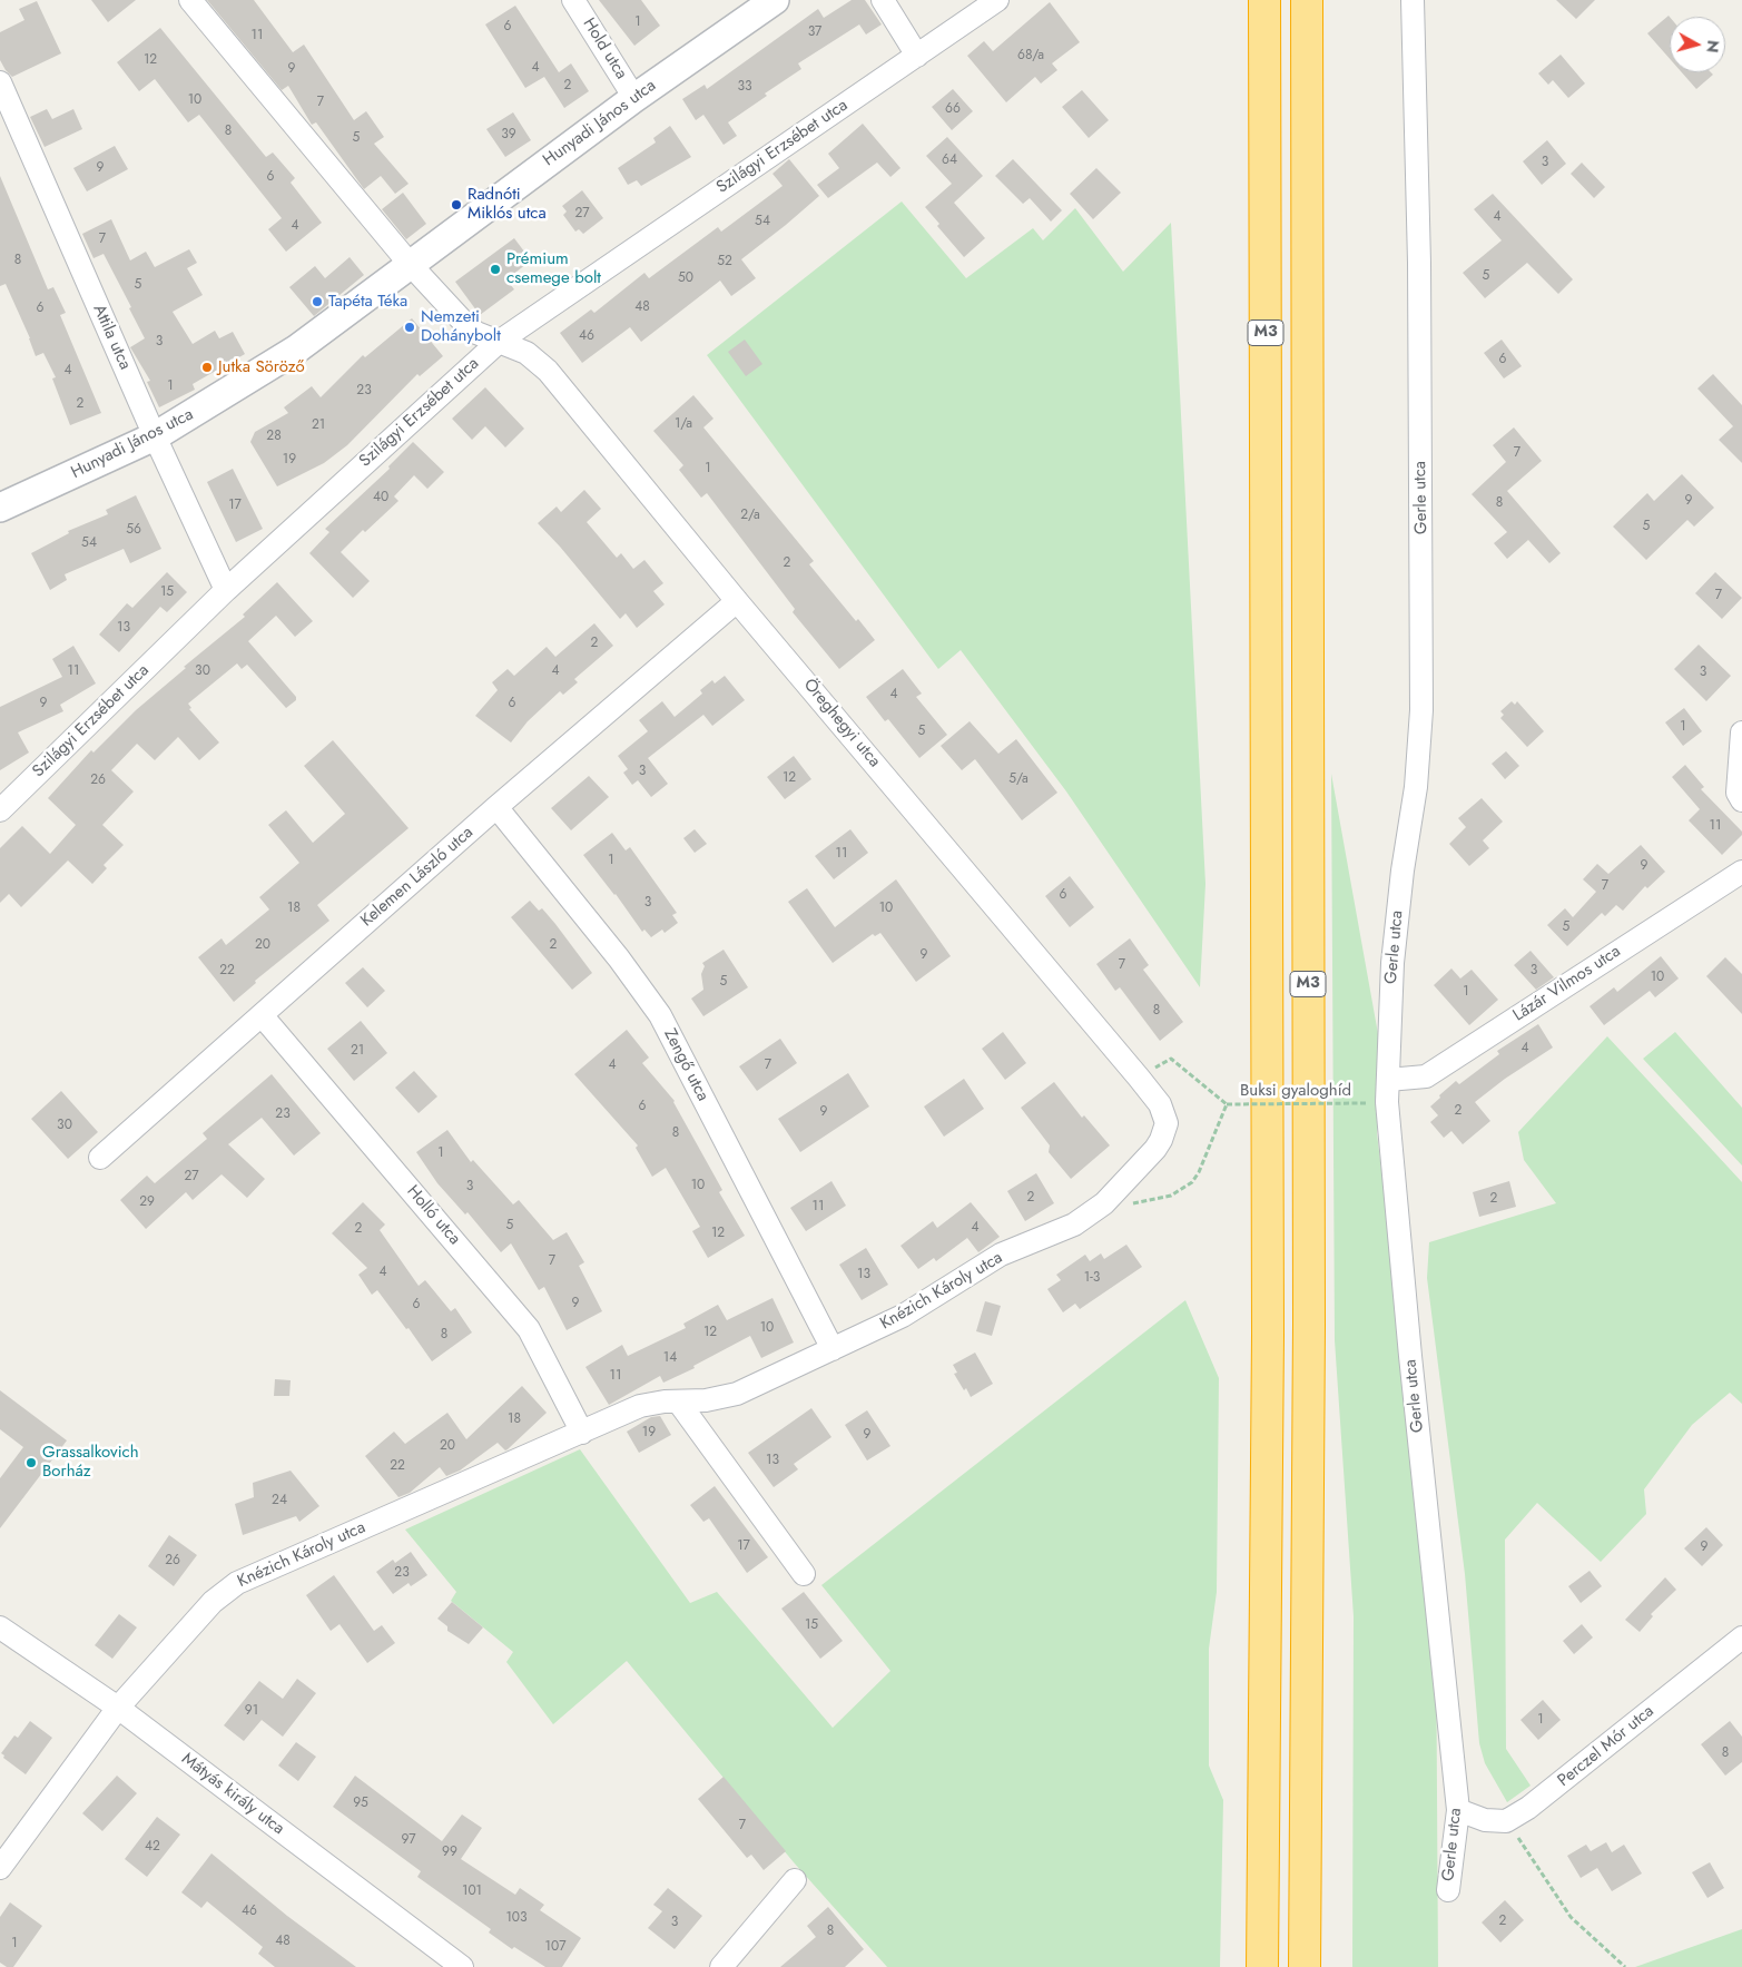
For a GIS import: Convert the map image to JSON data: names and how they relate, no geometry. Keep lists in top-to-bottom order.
{
  "streets": {
    "highway": ["M3"],
    "street": [
      "Hold utca",
      "Hunyadi János utca",
      "Szilágyi Erzsébet utca",
      "Attila utca",
      "Gerle utca",
      "Öreghegyi utca",
      "Kelemen László utca",
      "Lázár Vilmos utca",
      "Zengő utca",
      "Holló utca",
      "Knézich Károly utca",
      "Perczel Mór utca",
      "Mátyás király utca"
    ],
    "path": ["Buksi gyaloghíd"]
  },
  "crossings": [
    ["Hold utca", "Hunyadi János utca"],
    ["Hunyadi János utca", "Attila utca"],
    ["Szilágyi Erzsébet utca", "Attila utca"],
    ["Szilágyi Erzsébet utca", "Öreghegyi utca"],
    ["Gerle utca", "Lázár Vilmos utca"],
    ["Öreghegyi utca", "Kelemen László utca"],
    ["Öreghegyi utca", "Knézich Károly utca"],
    ["Kelemen László utca", "Zengő utca"],
    ["Kelemen László utca", "Holló utca"],
    ["Zengő utca", "Knézich Károly utca"],
    ["Holló utca", "Knézich Károly utca"],
    ["Knézich Károly utca", "Mátyás király utca"]
  ],
  "places": [
    "Radnóti Miklós utca",
    "Prémium csemege bolt",
    "Tapéta Téka",
    "Nemzeti Dohánybolt",
    "Jutka Söröző",
    "Grassalkovich Borház"
  ],
  "house_numbers": [
    "1",
    "6",
    "37",
    "11",
    "68/a",
    "12",
    "4",
    "9",
    "2",
    "33",
    "10",
    "7",
    "66",
    "8",
    "39",
    "5",
    "64",
    "3",
    "9",
    "6",
    "27",
    "4",
    "54",
    "4",
    "7",
    "8",
    "52",
    "5",
    "50",
    "5",
    "48",
    "6",
    "46",
    "3",
    "6",
    "4",
    "1",
    "23",
    "2",
    "1/a",
    "21",
    "28",
    "7",
    "19",
    "1",
    "40",
    "9",
    "8",
    "17",
    "2/a",
    "5",
    "56",
    "54",
    "2",
    "15",
    "7",
    "13",
    "2",
    "11",
    "30",
    "4",
    "3",
    "4",
    "9",
    "6",
    "1",
    "5",
    "3",
    "12",
    "5/a",
    "26",
    "11",
    "11",
    "1",
    "9",
    "7",
    "6",
    "3",
    "18",
    "10",
    "5",
    "20",
    "2",
    "9",
    "7",
    "22",
    "3",
    "10",
    "5",
    "1",
    "8",
    "4",
    "21",
    "4",
    "7",
    "6",
    "2",
    "9",
    "23",
    "30",
    "8",
    "1",
    "27",
    "10",
    "3",
    "2",
    "2",
    "29",
    "11",
    "5",
    "4",
    "2",
    "12",
    "7",
    "4",
    "13",
    "1-3",
    "9",
    "6",
    "10",
    "12",
    "8",
    "14",
    "11",
    "18",
    "19",
    "9",
    "20",
    "13",
    "22",
    "24",
    "17",
    "9",
    "26",
    "23",
    "15",
    "91",
    "1",
    "8",
    "95",
    "7",
    "97",
    "42",
    "99",
    "101",
    "46",
    "103",
    "2",
    "3",
    "8",
    "48",
    "1",
    "107"
  ],
  "north": "right"
}
